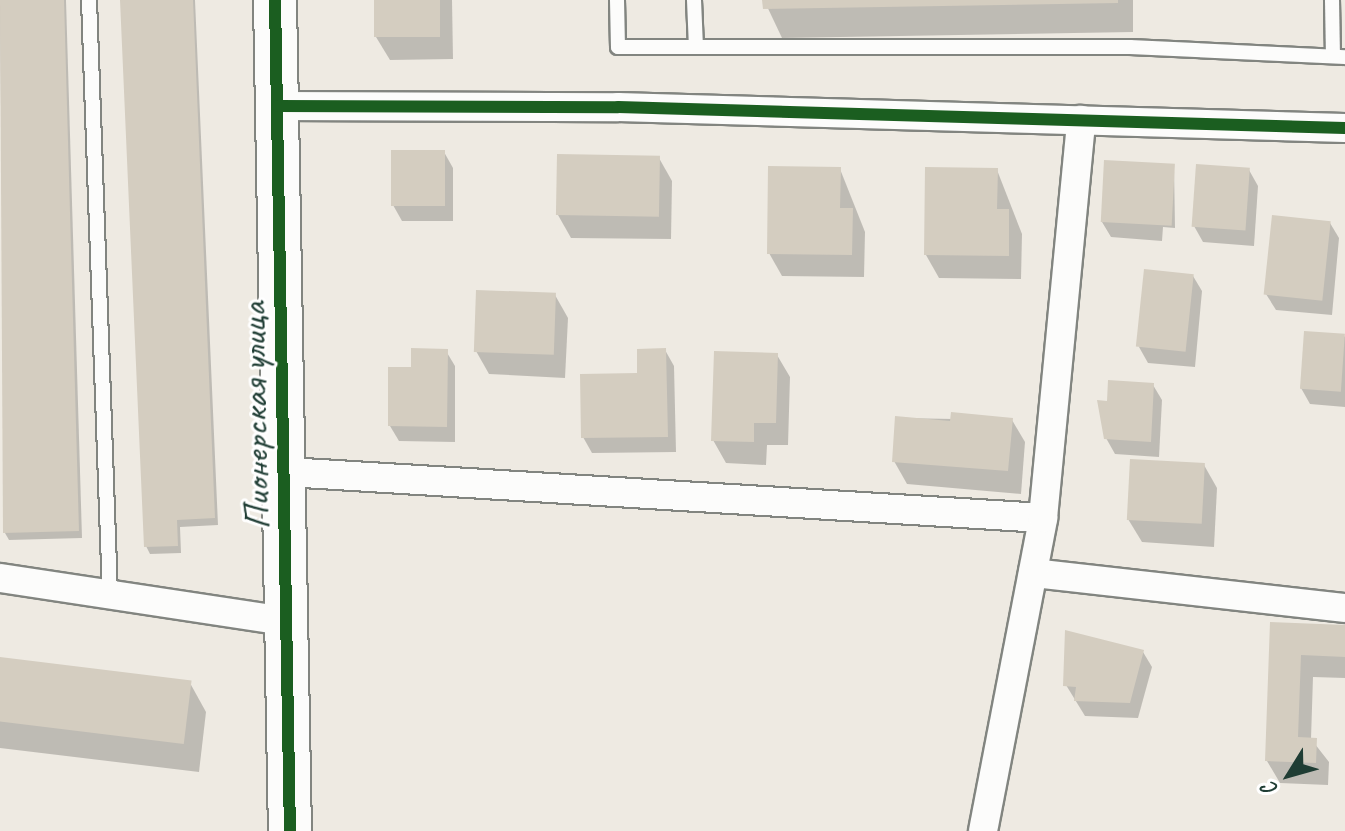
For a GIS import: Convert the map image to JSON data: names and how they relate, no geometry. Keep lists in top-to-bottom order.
{
  "streets": {
    "street": ["Пионерская улица"]
  },
  "north": "bottom left"
}
